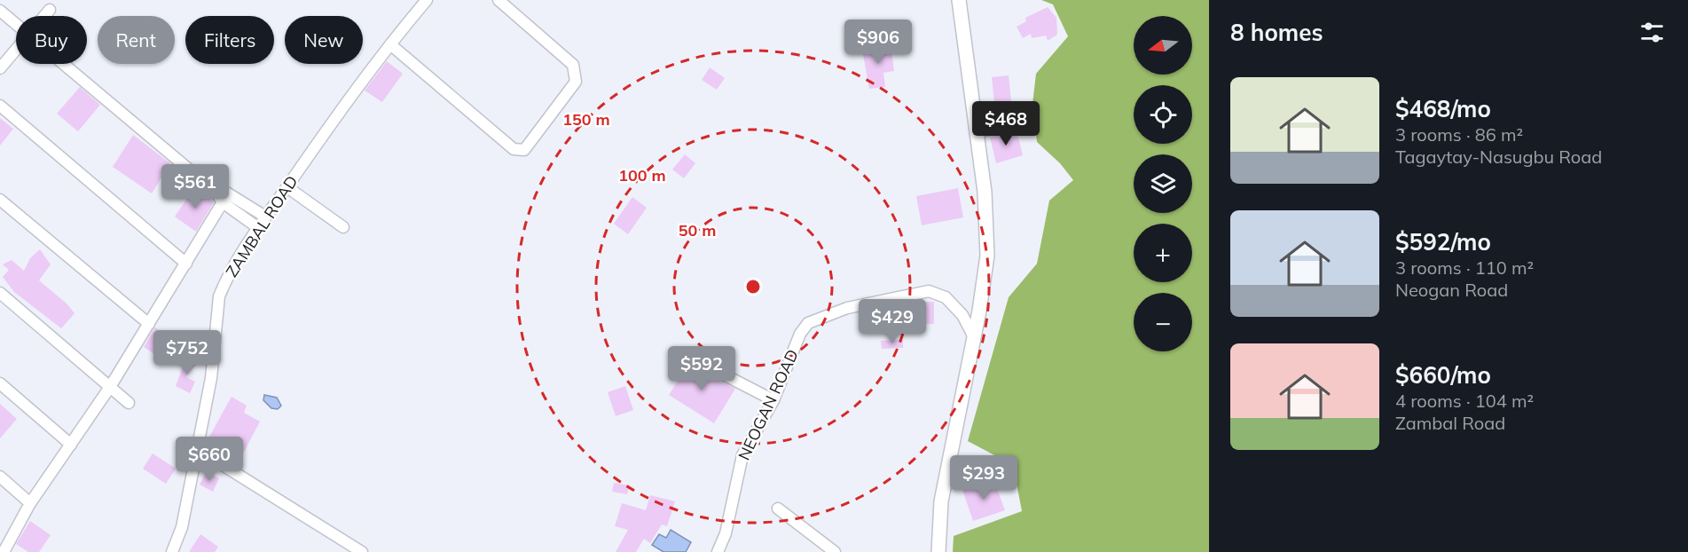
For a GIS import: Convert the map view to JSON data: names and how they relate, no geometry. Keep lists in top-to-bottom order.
{
  "streets": {
    "street": ["ZAMBAL ROAD", "NEOGAN ROAD"]
  },
  "north": "left",
  "page": {
    "heading": "8 homes",
    "map_buttons": ["+", "−"],
    "chip": [
      "Buy",
      "Rent",
      "Filters",
      "New"
    ],
    "price": [
      "$906",
      "$468",
      "$561",
      "$429",
      "$752",
      "$592",
      "$660",
      "$293"
    ],
    "list": [
      {
        "name": "$468/mo",
        "note": "3 rooms · 86 m² · Tagaytay-Nasugbu Road"
      },
      {
        "name": "$592/mo",
        "note": "3 rooms · 110 m² · Neogan Road"
      },
      {
        "name": "$660/mo",
        "note": "4 rooms · 104 m² · Zambal Road"
      }
    ]
  },
  "rings": ["150 m", "100 m", "50 m"]
}
